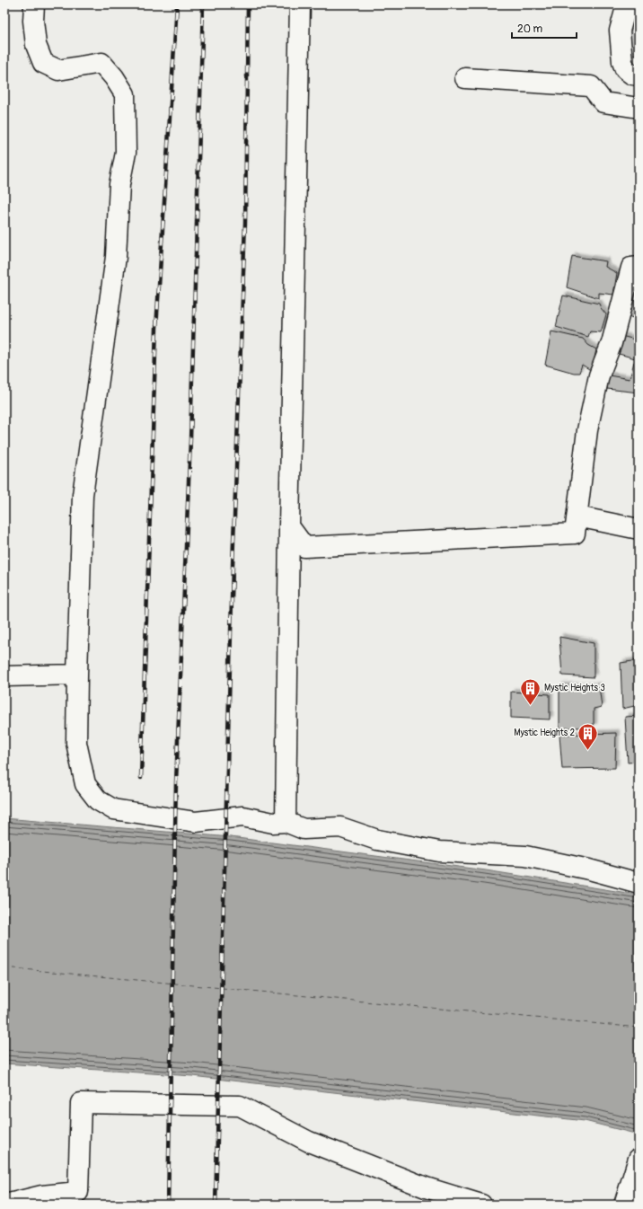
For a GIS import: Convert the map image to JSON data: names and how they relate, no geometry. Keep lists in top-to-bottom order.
{
  "places": {
    "building": ["Mystic Heights 3", "Mystic Heights 2"]
  },
  "scale_bar": "20 m"
}
